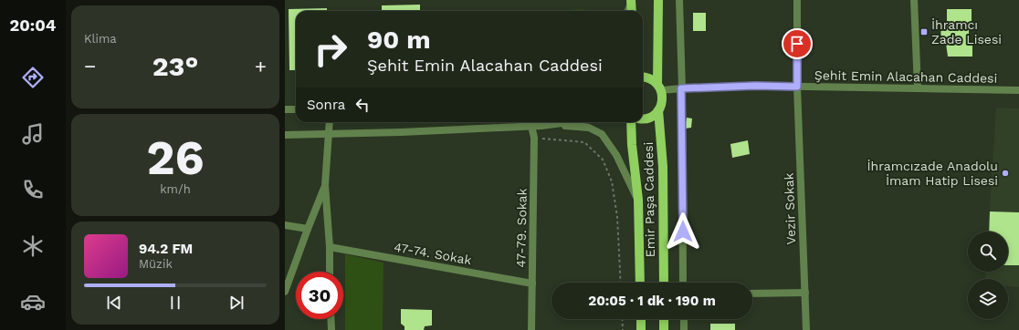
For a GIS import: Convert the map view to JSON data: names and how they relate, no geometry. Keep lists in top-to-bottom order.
{
  "streets": {
    "main road": ["Emir Paşa Caddesi"],
    "street": [
      "Şehit Emin Alacahan Caddesi",
      "Vezir Sokak",
      "47-79. Sokak",
      "47-74. Sokak"
    ]
  },
  "crossings": [
    ["Şehit Emin Alacahan Caddesi", "Emir Paşa Caddesi"],
    ["Şehit Emin Alacahan Caddesi", "Vezir Sokak"],
    ["47-79. Sokak", "47-74. Sokak"]
  ],
  "places": {
    "transit": ["İhramcı Zade Lisesi"],
    "other": ["İhramcızade Anadolu İmam Hatip Lisesi"]
  },
  "page": {
    "tabs": "20:04",
    "tile": [
      "Klima",
      ["26", "km/h"]
    ],
    "turn": ["90 m", "Şehit Emin Alacahan Caddesi"],
    "heat": ["−", "23°", "+"],
    "then": "Sonra",
    "song": ["94.2 FM", "Müzik"],
    "limit": "30",
    "trip": "20:05 · 1 dk · 190 m"
  }
}
